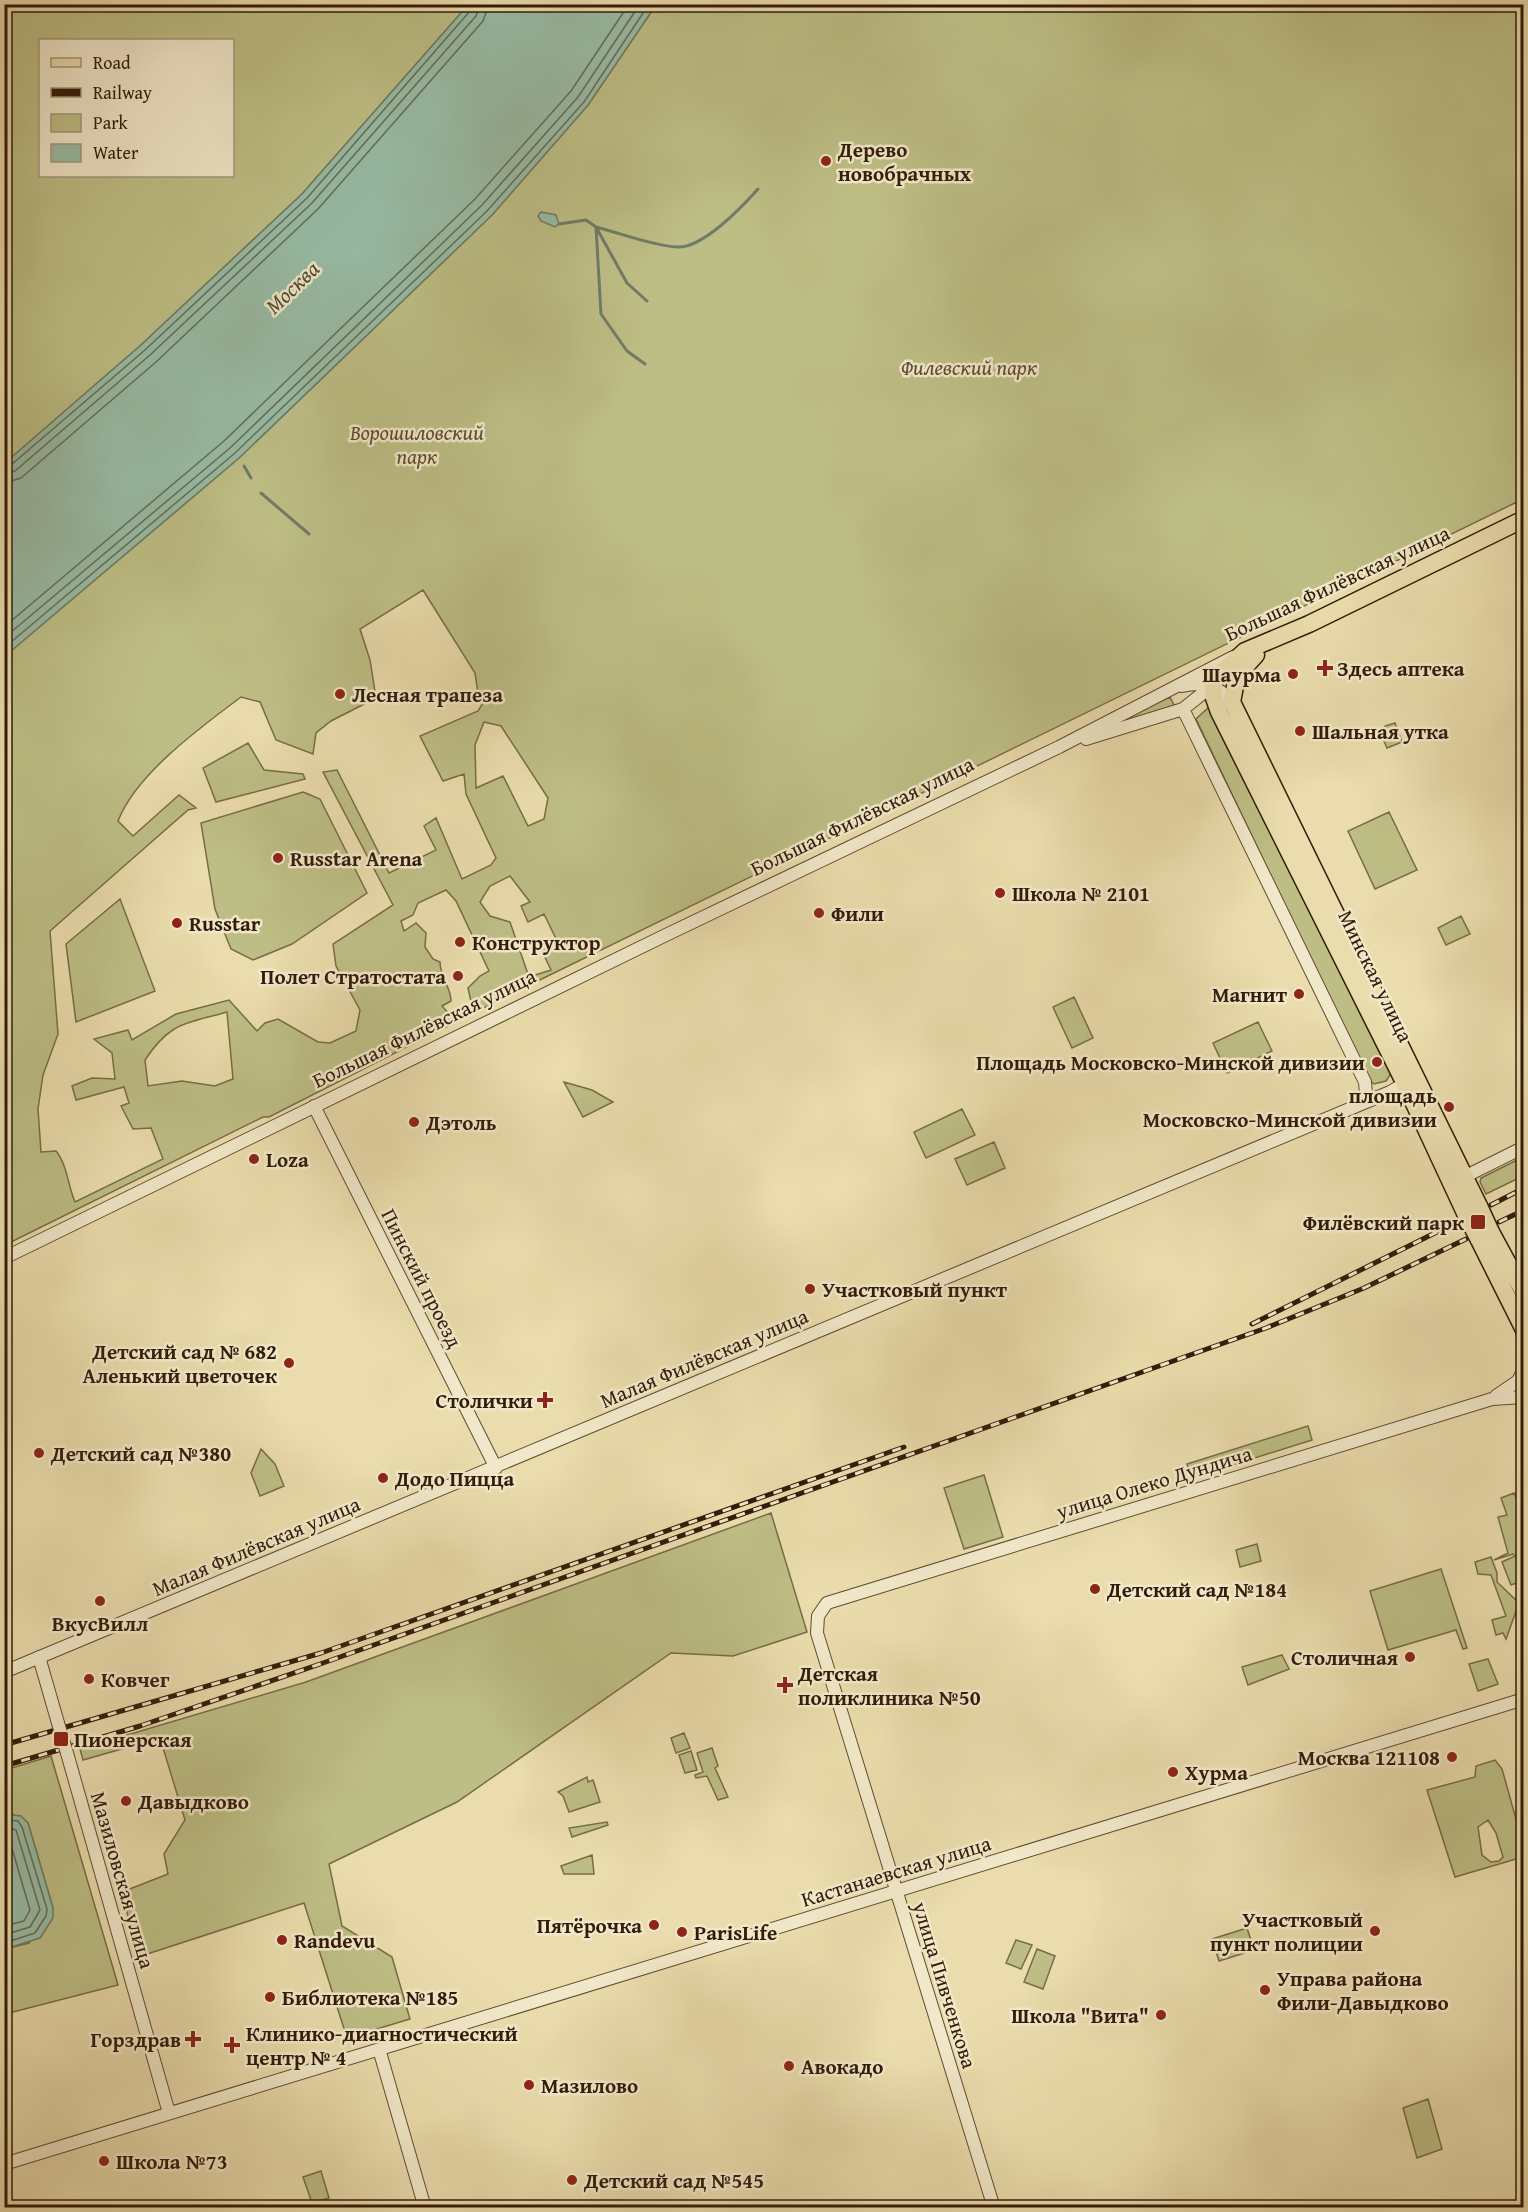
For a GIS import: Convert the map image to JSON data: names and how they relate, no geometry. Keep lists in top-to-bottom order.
{
  "streets": {
    "main road": ["Большая Филёвская улица", "Минская улица"],
    "street": [
      "Пинский проезд",
      "Малая Филёвская улица",
      "улица Олеко Дундича",
      "Кастанаевская улица",
      "Мазиловская улица",
      "улица Пивченкова"
    ]
  },
  "crossings": [
    ["Большая Филёвская улица", "Минская улица"],
    ["Большая Филёвская улица", "Пинский проезд"],
    ["Минская улица", "Малая Филёвская улица"],
    ["Пинский проезд", "Малая Филёвская улица"],
    ["Малая Филёвская улица", "Мазиловская улица"],
    ["улица Олеко Дундича", "улица Пивченкова"],
    ["Кастанаевская улица", "Мазиловская улица"],
    ["Кастанаевская улица", "улица Пивченкова"]
  ],
  "water": ["Москва"],
  "parks": ["Филевский парк", "Ворошиловский парк"],
  "places": {
    "other": [
      "Дерево новобрачных",
      "Шаурма",
      "Лесная трапеза",
      "Шальная утка",
      "Russtar Arena",
      "Школа № 2101",
      "Фили",
      "Russtar",
      "Конструктор",
      "Полет Стратостата",
      "Магнит",
      "Площадь Московско-Минской дивизии",
      "площадь Московско-Минской дивизии",
      "Дэтоль",
      "Loza",
      "Участковый пункт",
      "Детский сад № 682 Аленький цветочек",
      "Детский сад №380",
      "Додо Пицца",
      "Детский сад №184",
      "ВкусВилл",
      "Столичная",
      "Ковчег",
      "Москва 121108",
      "Хурма",
      "Давыдково",
      "Пятёрочка",
      "Участковый пункт полиции",
      "ParisLife",
      "Randevu",
      "Управа района Фили-Давыдково",
      "Библиотека №185",
      "Школа \"Вита\"",
      "Авокадо",
      "Мазилово",
      "Школа №73",
      "Детский сад №545"
    ],
    "health": [
      "Здесь аптека",
      "Столички",
      "Детская поликлиника №50",
      "Горздрав",
      "Клинико-диагностический центр № 4"
    ],
    "transit": ["Филёвский парк", "Пионерская"]
  },
  "legend": [
    "Road",
    "Railway",
    "Park",
    "Water"
  ]
}
